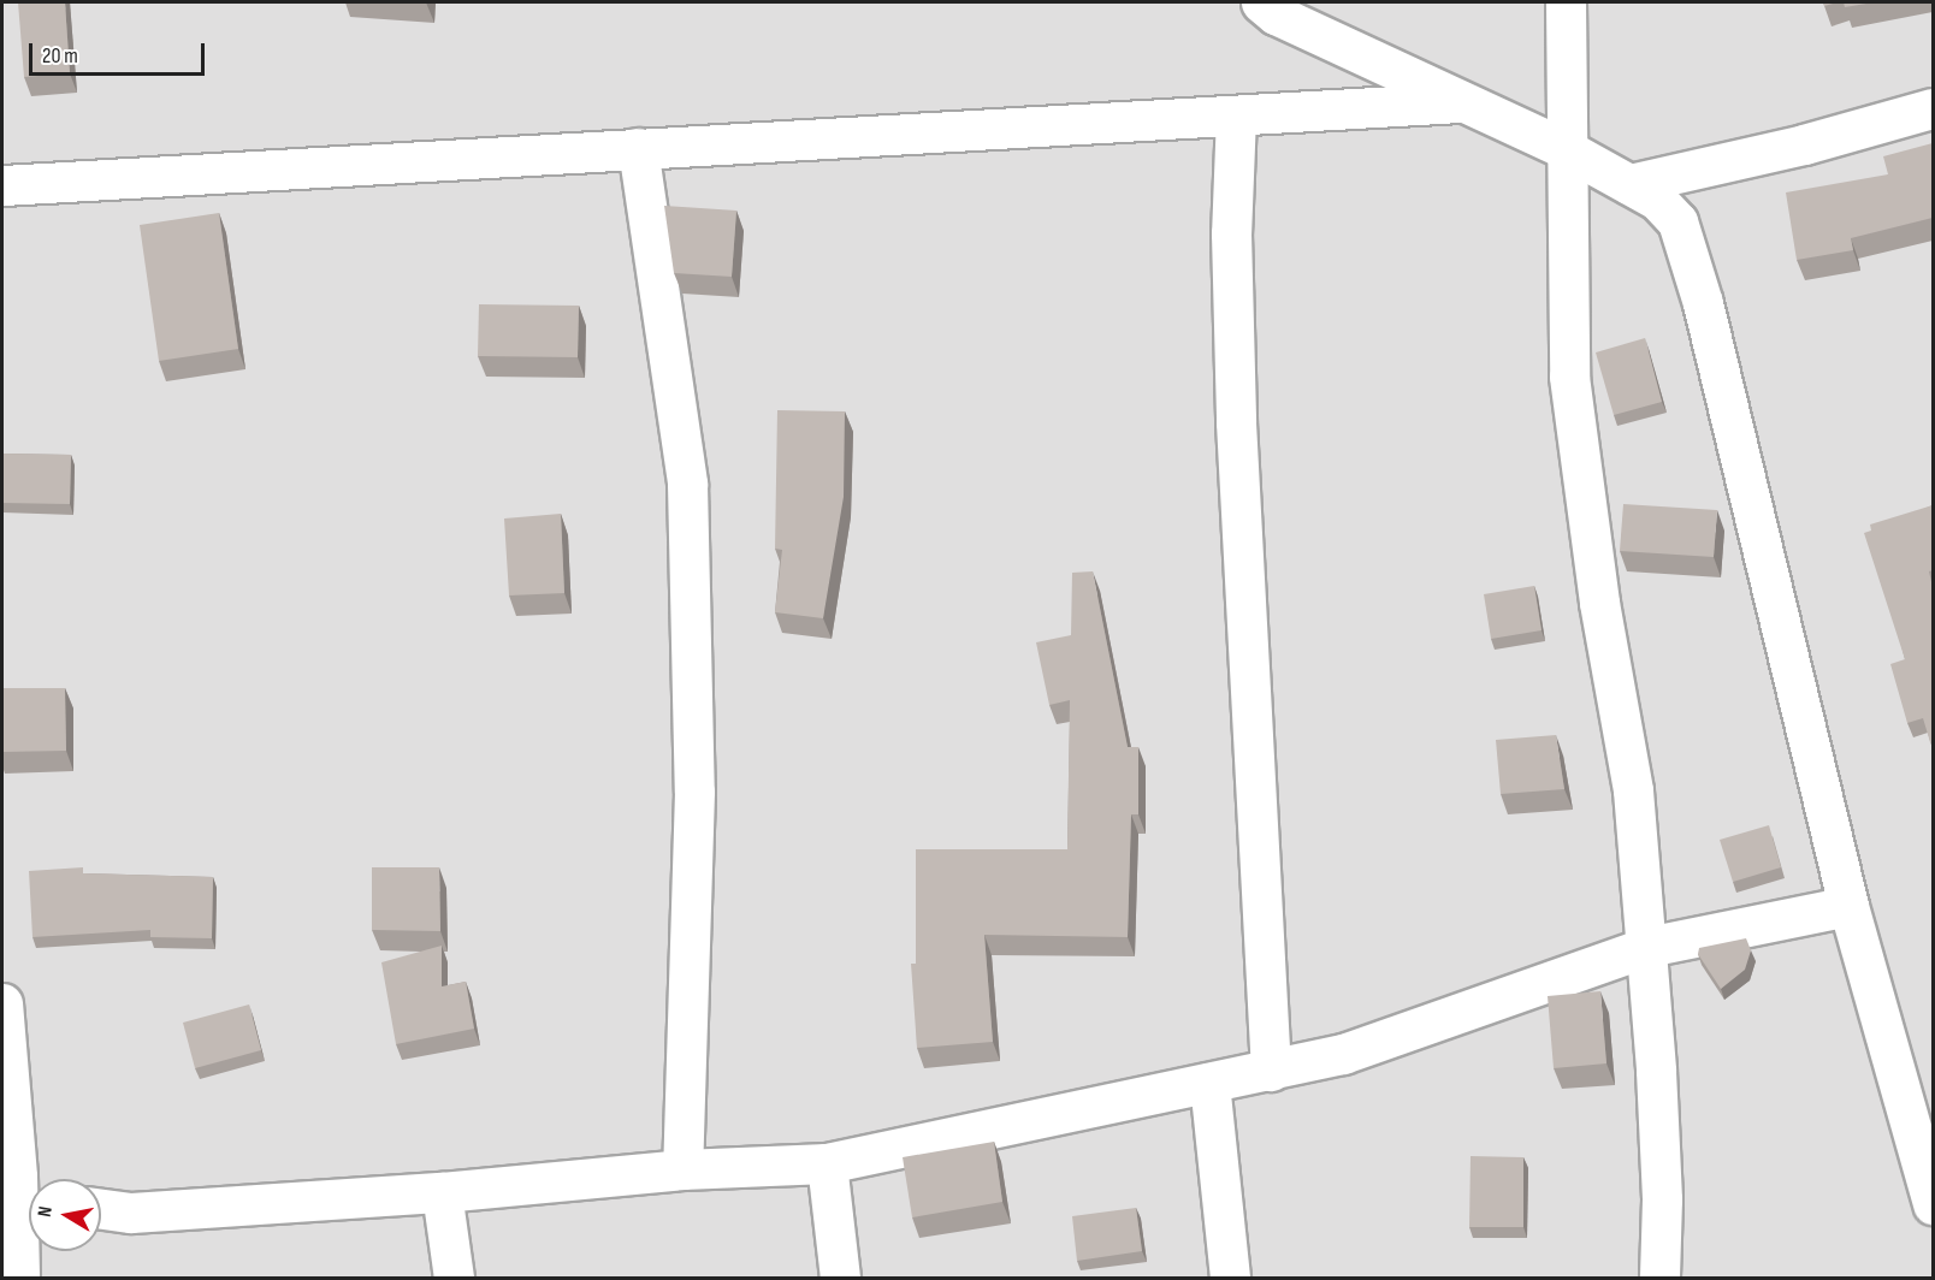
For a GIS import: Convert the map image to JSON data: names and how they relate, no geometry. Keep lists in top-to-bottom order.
{
  "scale_bar": "20 m",
  "north": "left"
}
